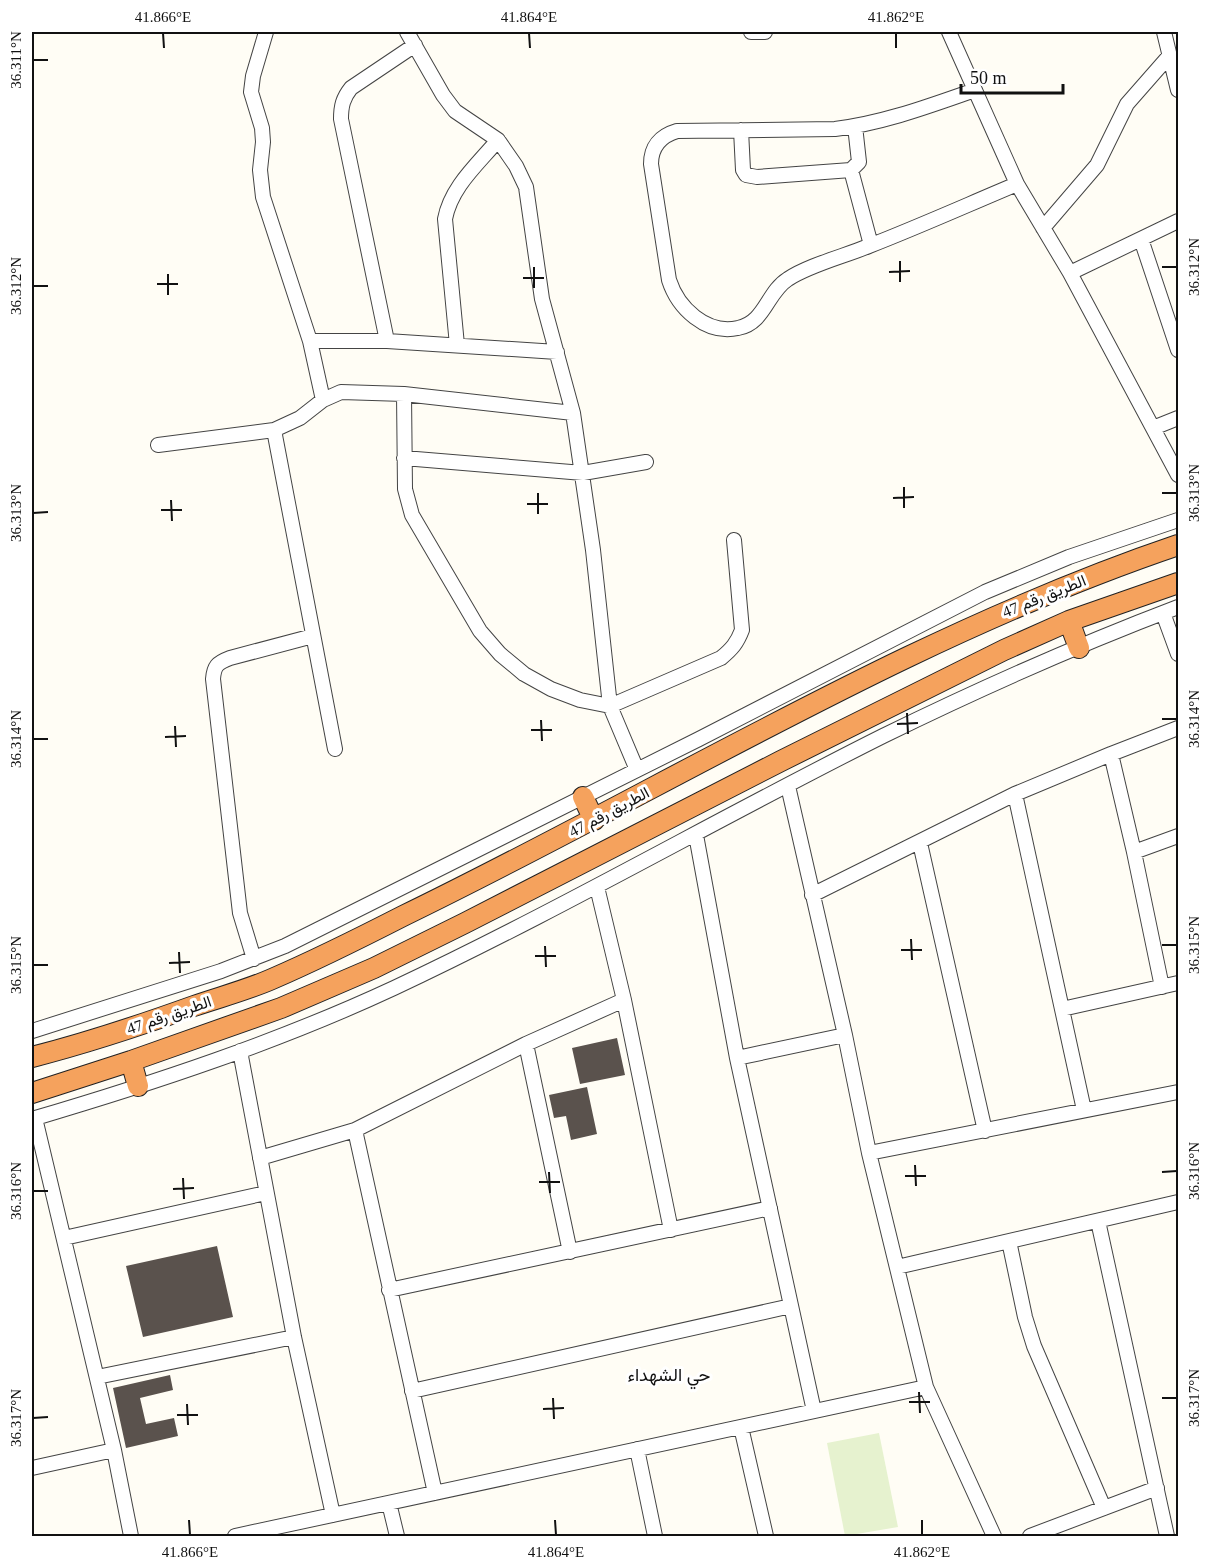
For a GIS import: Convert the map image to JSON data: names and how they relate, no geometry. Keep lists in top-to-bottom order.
{
  "streets": {
    "highway": ["الطريق رقم 47"]
  },
  "districts": ["حي الشهداء"],
  "scale_bar": "50 m",
  "coordinates": [
    "41.866°E",
    "41.864°E",
    "41.862°E",
    "36.311°N",
    "36.312°N",
    "36.313°N",
    "36.314°N",
    "36.315°N",
    "36.316°N",
    "36.317°N"
  ]
}
